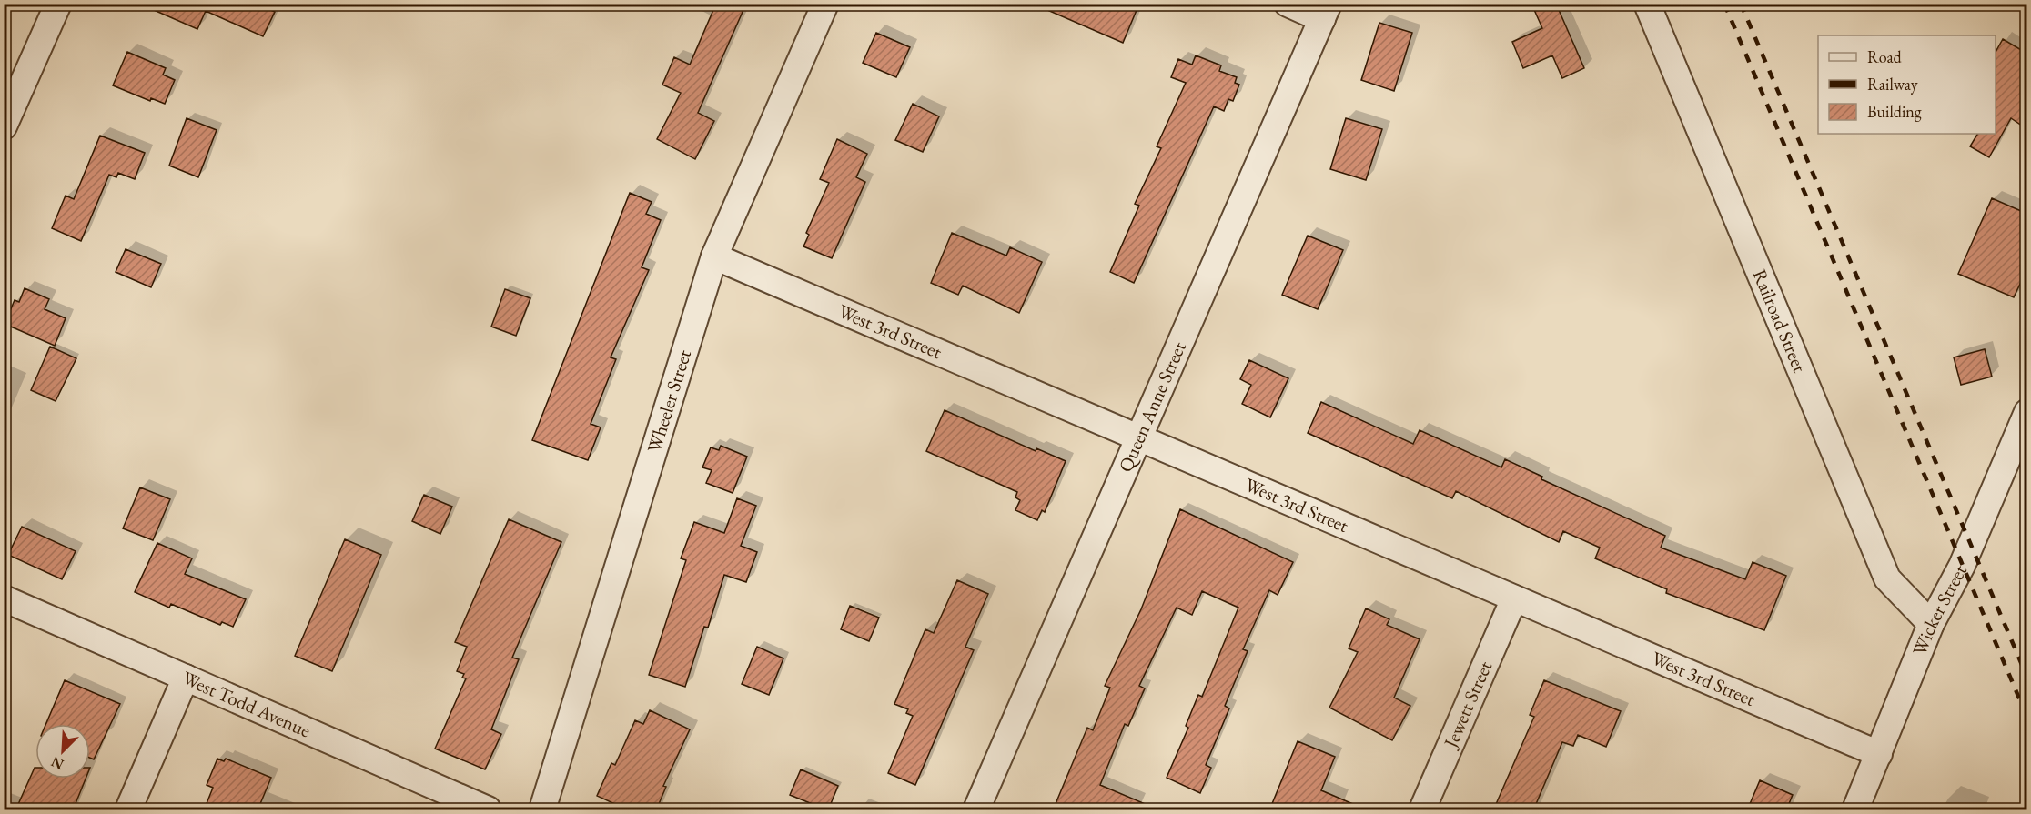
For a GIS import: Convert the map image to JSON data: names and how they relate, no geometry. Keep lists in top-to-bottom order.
{
  "streets": {
    "street": [
      "Railroad Street",
      "West 3rd Street",
      "Wheeler Street",
      "Queen Anne Street",
      "Wicker Street",
      "West Todd Avenue",
      "Jewett Street"
    ]
  },
  "crossings": [
    ["Railroad Street", "Wicker Street"],
    ["West 3rd Street", "Wheeler Street"],
    ["West 3rd Street", "Queen Anne Street"],
    ["West 3rd Street", "Wicker Street"],
    ["West 3rd Street", "Jewett Street"]
  ],
  "legend": ["Road", "Railway", "Building"],
  "north": "bottom left"
}
